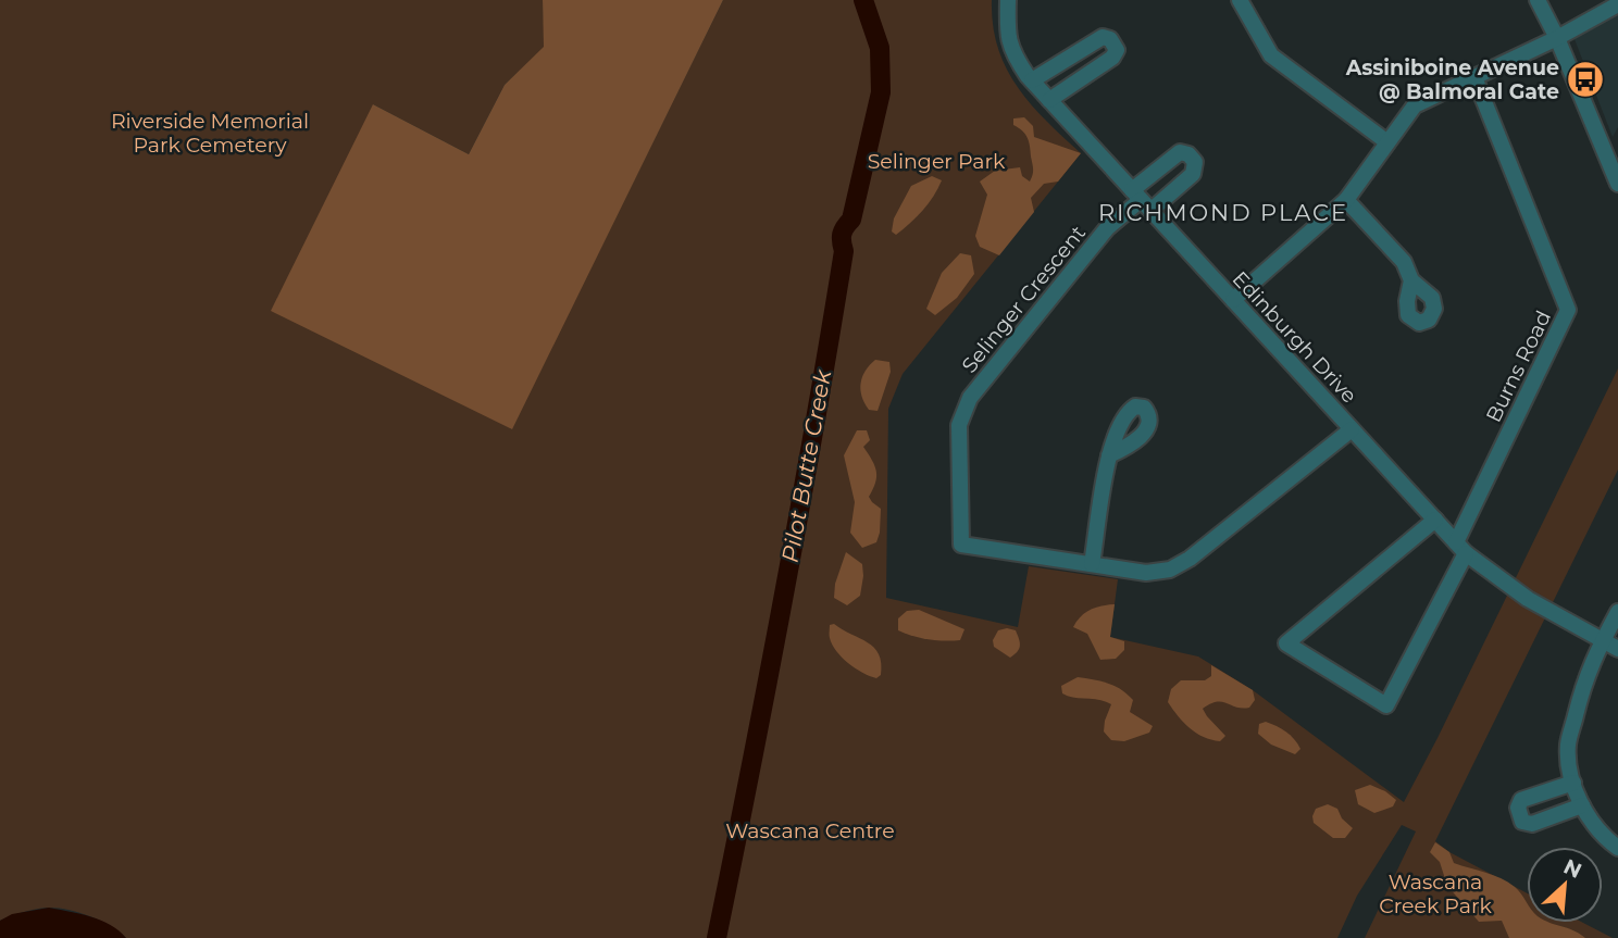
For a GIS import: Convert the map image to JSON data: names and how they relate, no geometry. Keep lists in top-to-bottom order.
{
  "streets": {
    "street": ["Selinger Crescent", "Edinburgh Drive", "Burns Road"]
  },
  "crossings": [
    ["Selinger Crescent", "Edinburgh Drive"],
    ["Edinburgh Drive", "Burns Road"]
  ],
  "districts": ["RICHMOND PLACE"],
  "water": ["Pilot Butte Creek"],
  "parks": [
    "Riverside Memorial Park Cemetery",
    "Selinger Park",
    "Wascana Centre",
    "Wascana Creek Park"
  ],
  "places": {
    "bus stop": ["Assiniboine Avenue @ Balmoral Gate"]
  },
  "north": "top right"
}
